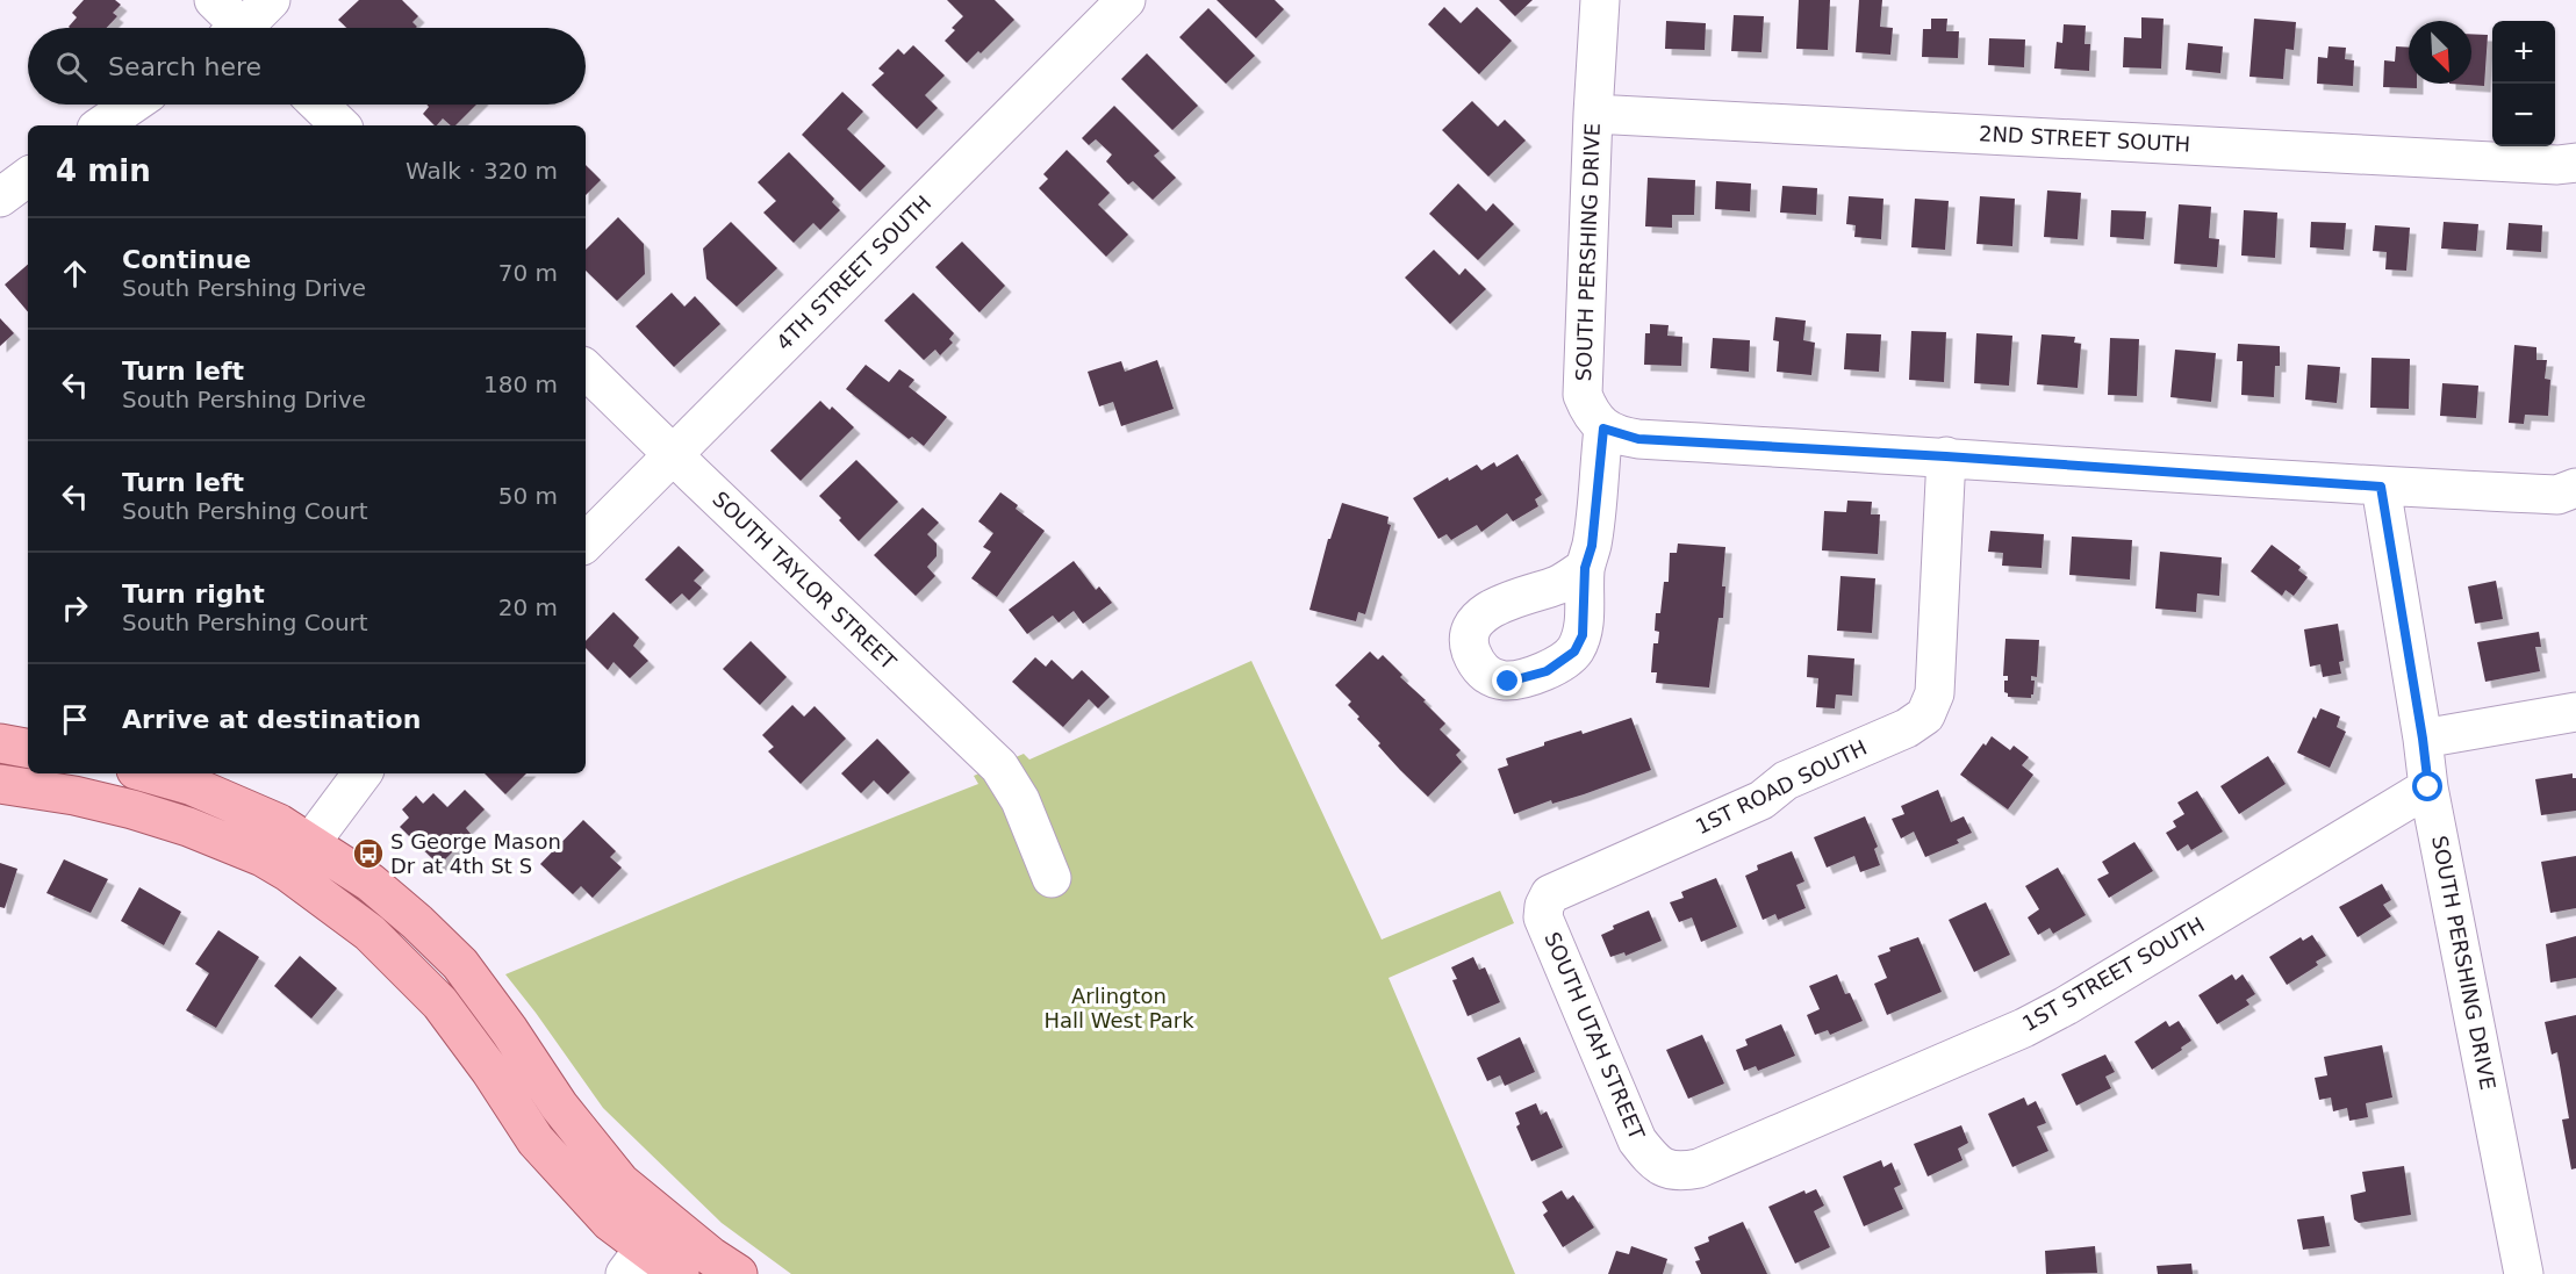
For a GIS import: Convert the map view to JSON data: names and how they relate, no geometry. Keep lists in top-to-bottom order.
{
  "streets": {
    "street": [
      "2ND STREET SOUTH",
      "SOUTH PERSHING DRIVE",
      "4TH STREET SOUTH",
      "SOUTH TAYLOR STREET",
      "1ST ROAD SOUTH",
      "1ST STREET SOUTH",
      "SOUTH UTAH STREET"
    ]
  },
  "crossings": [
    ["2ND STREET SOUTH", "SOUTH PERSHING DRIVE"],
    ["SOUTH PERSHING DRIVE", "1ST STREET SOUTH"],
    ["4TH STREET SOUTH", "SOUTH TAYLOR STREET"],
    ["1ST ROAD SOUTH", "SOUTH UTAH STREET"],
    ["1ST STREET SOUTH", "SOUTH UTAH STREET"]
  ],
  "parks": ["Arlington Hall West Park"],
  "places": {
    "bus stop": ["S George Mason Dr at 4th St S"]
  },
  "north": "bottom right",
  "page": {
    "map_buttons": ["+", "−"],
    "search": "Search here",
    "heading": ["4 min", "Walk · 320 m"],
    "list": [
      ["Continue", "South Pershing Drive", "70 m"],
      ["Turn left", "South Pershing Drive", "180 m"],
      ["Turn left", "South Pershing Court", "50 m"],
      ["Turn right", "South Pershing Court", "20 m"],
      "Arrive at destination"
    ]
  }
}
